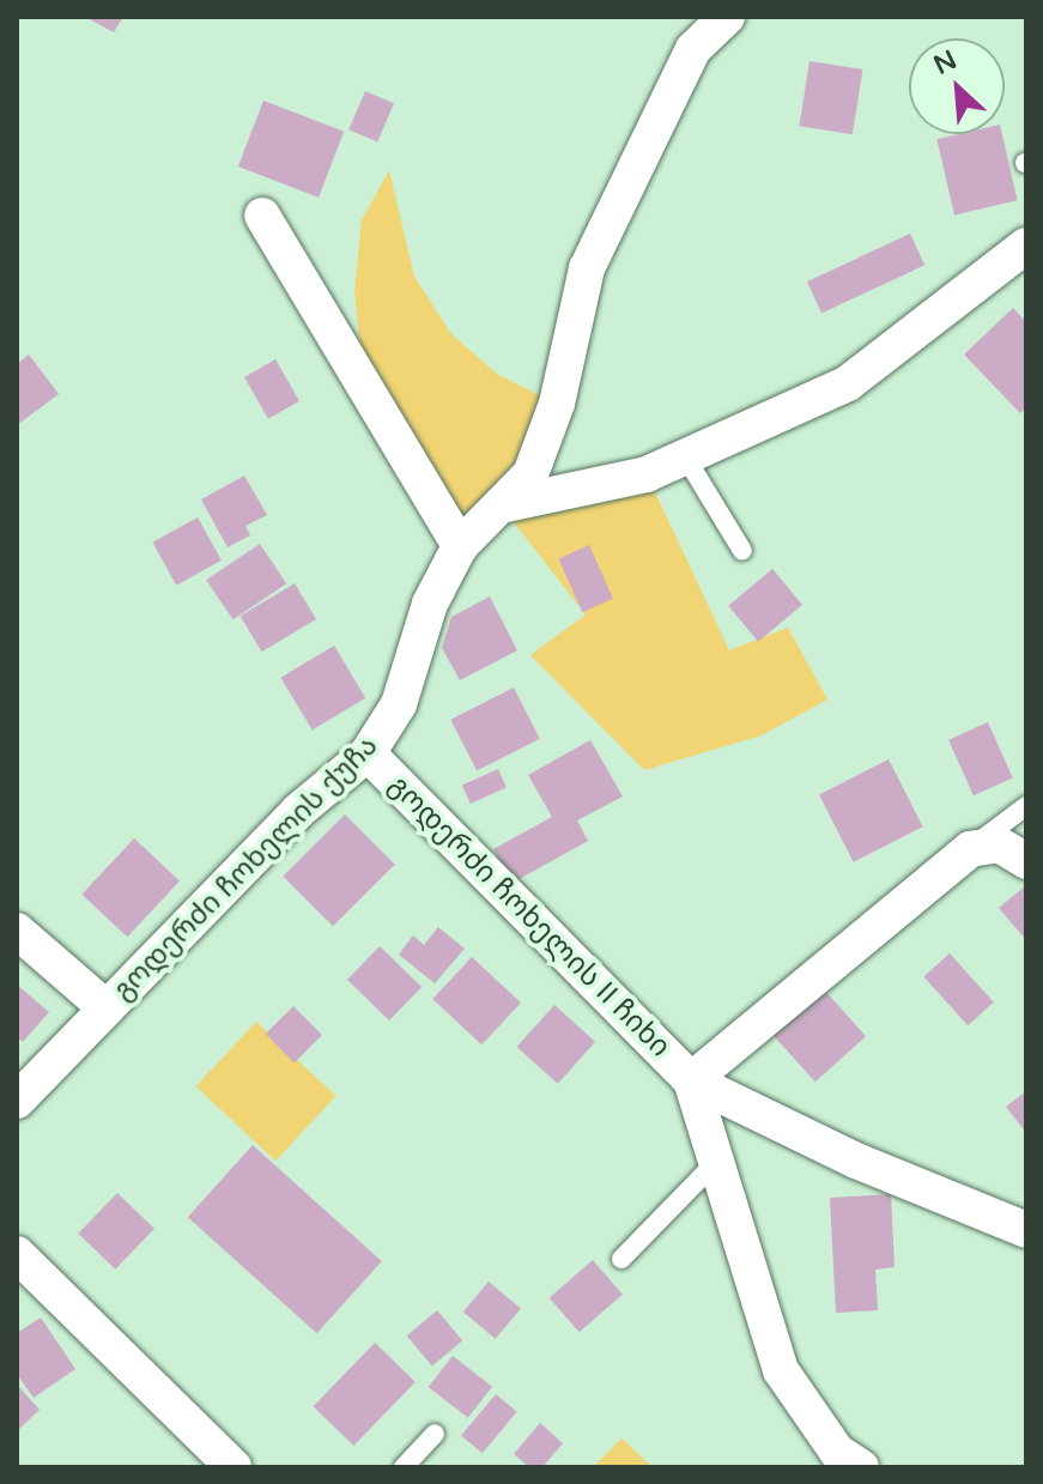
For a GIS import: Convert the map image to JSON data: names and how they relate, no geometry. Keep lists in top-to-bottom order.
{
  "streets": {
    "street": ["გოდერძი ჩოხელის ქუჩა", "გოდერძი ჩოხელის II ჩიხი"]
  },
  "crossings": [
    ["გოდერძი ჩოხელის ქუჩა", "გოდერძი ჩოხელის II ჩიხი"]
  ],
  "north": "top left"
}
